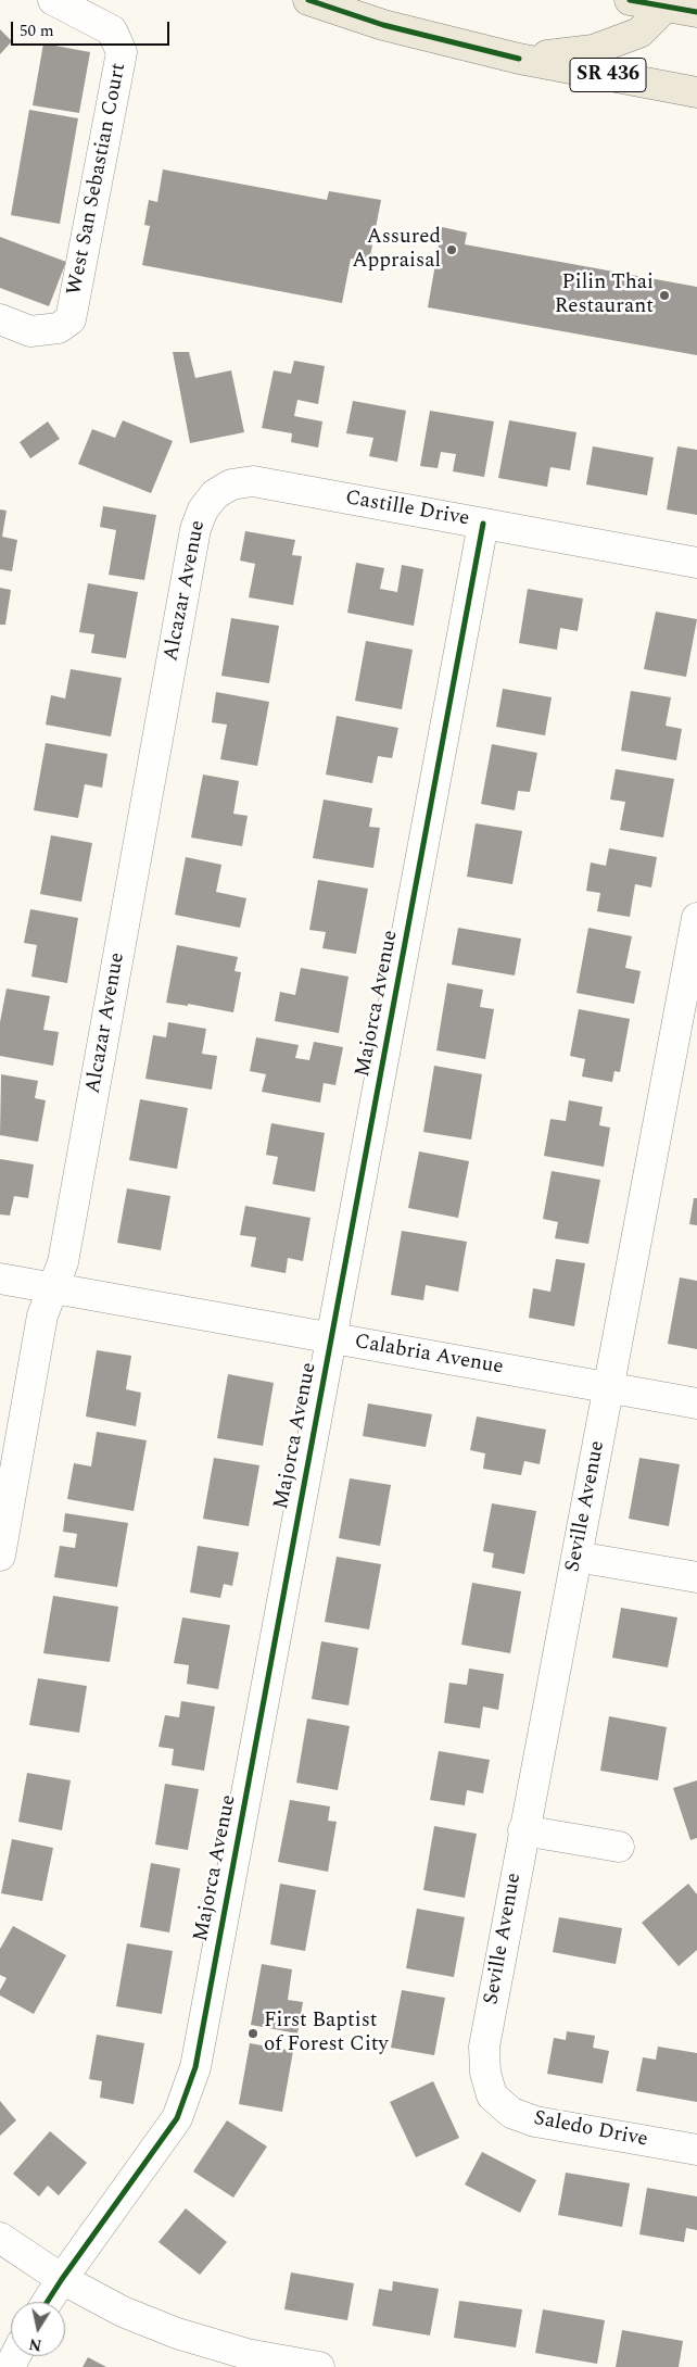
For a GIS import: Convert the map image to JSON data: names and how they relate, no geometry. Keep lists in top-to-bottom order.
{
  "streets": {
    "main road": ["SR 436"],
    "street": [
      "West San Sebastian Court",
      "Castille Drive",
      "Alcazar Avenue",
      "Majorca Avenue",
      "Calabria Avenue",
      "Seville Avenue",
      "Saledo Drive"
    ]
  },
  "crossings": [
    ["Castille Drive", "Alcazar Avenue"],
    ["Castille Drive", "Majorca Avenue"],
    ["Alcazar Avenue", "Calabria Avenue"],
    ["Majorca Avenue", "Calabria Avenue"],
    ["Calabria Avenue", "Seville Avenue"],
    ["Seville Avenue", "Saledo Drive"]
  ],
  "places": ["Assured Appraisal", "Pilin Thai Restaurant", "First Baptist of Forest City"],
  "scale_bar": "50 m",
  "north": "bottom"
}
